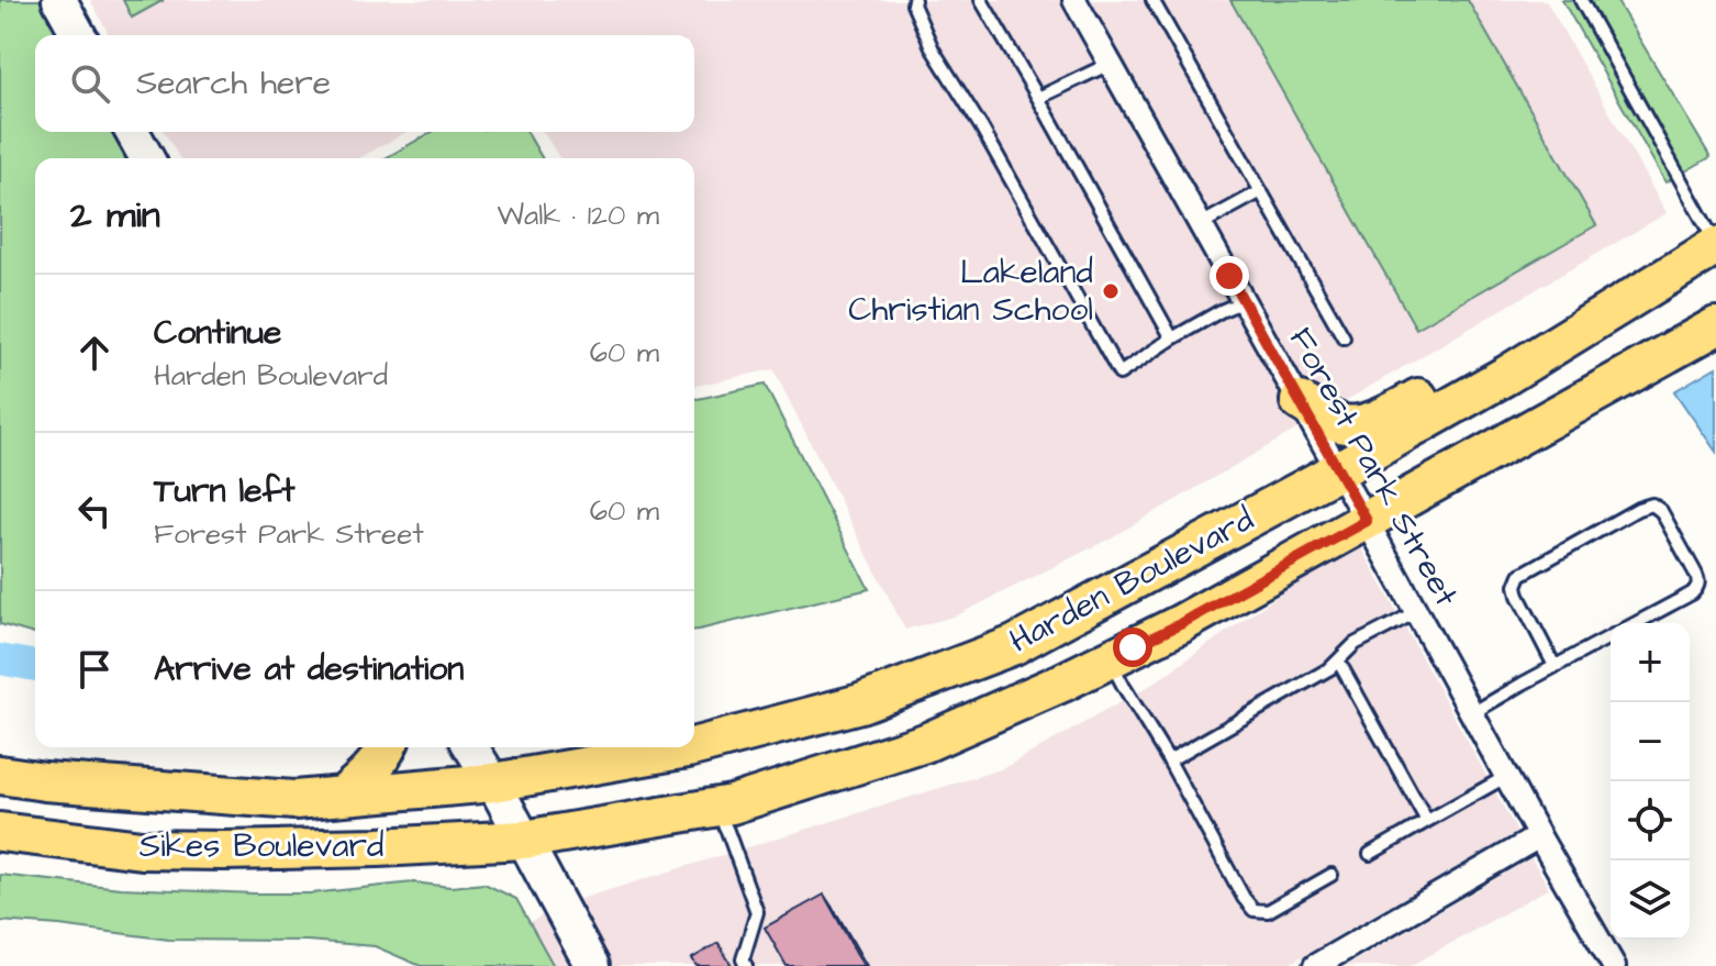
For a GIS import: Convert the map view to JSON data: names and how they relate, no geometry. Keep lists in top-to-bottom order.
{
  "streets": {
    "main road": ["Harden Boulevard", "Sikes Boulevard"],
    "street": ["Forest Park Street"]
  },
  "crossings": [
    ["Forest Park Street", "Harden Boulevard"],
    ["Harden Boulevard", "Sikes Boulevard"]
  ],
  "places": ["Lakeland Christian School"],
  "page": {
    "search": "Search here",
    "heading": ["2 min", "Walk · 120 m"],
    "list": [
      ["Continue", "Harden Boulevard", "60 m"],
      ["Turn left", "Forest Park Street", "60 m"],
      "Arrive at destination"
    ],
    "map_buttons": ["+", "−"]
  }
}
